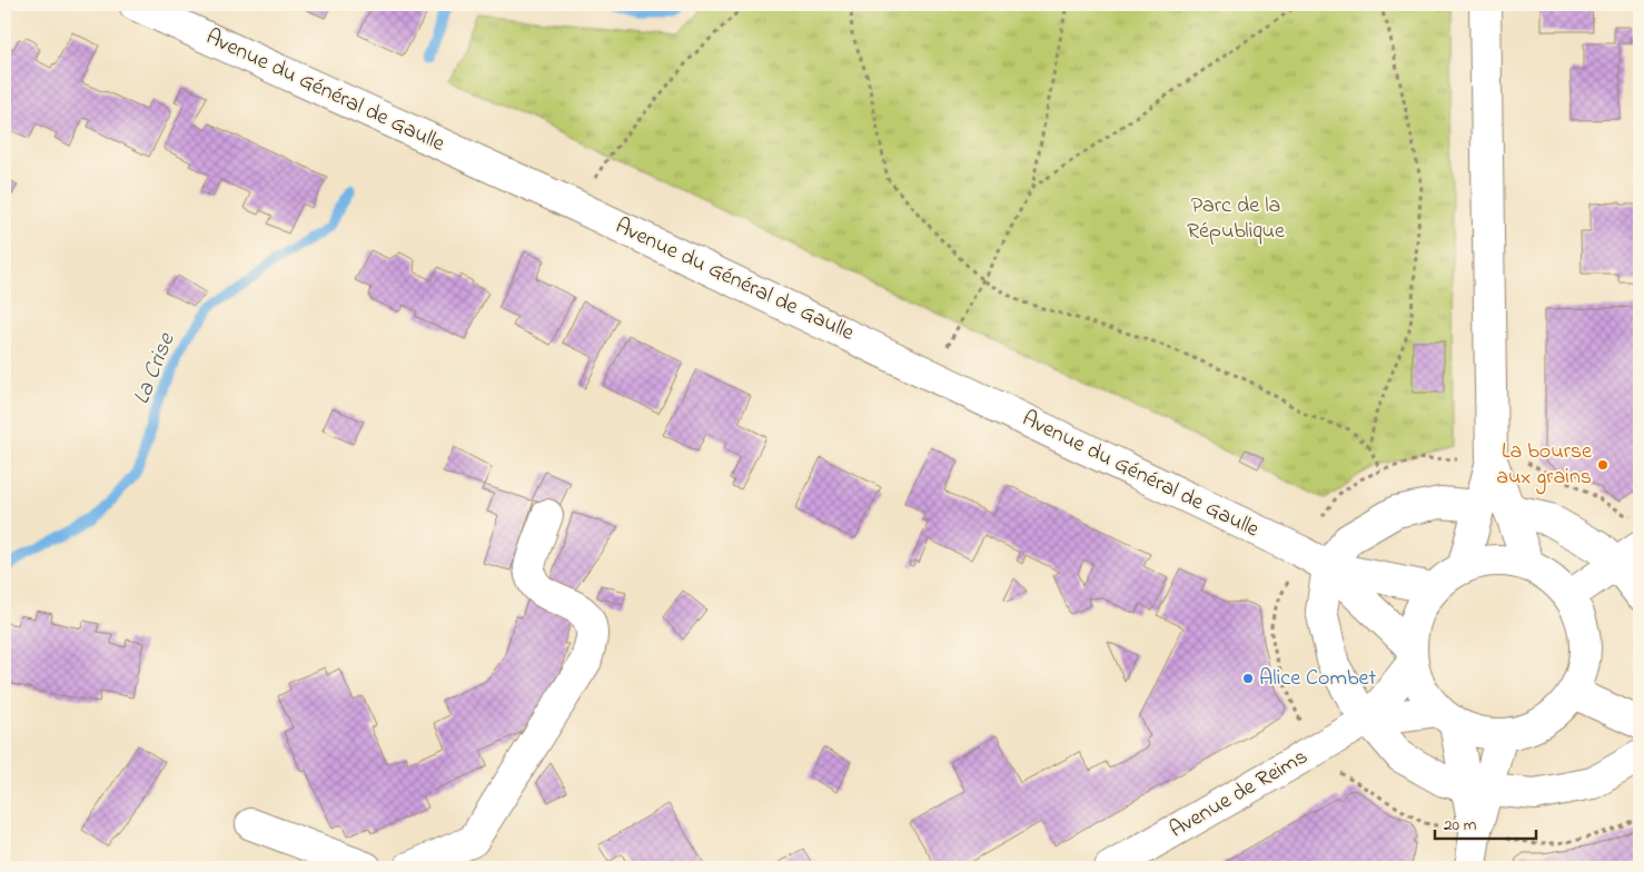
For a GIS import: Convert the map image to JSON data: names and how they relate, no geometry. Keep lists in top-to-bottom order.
{
  "streets": {
    "main road": ["Avenue du Général de Gaulle", "Avenue de Reims"]
  },
  "crossings": [
    ["Avenue du Général de Gaulle", "Avenue de Reims"]
  ],
  "water": ["La Crise"],
  "parks": ["Parc de la République"],
  "places": ["La bourse aux grains", "Alice Combet"],
  "scale_bar": "20 m"
}
